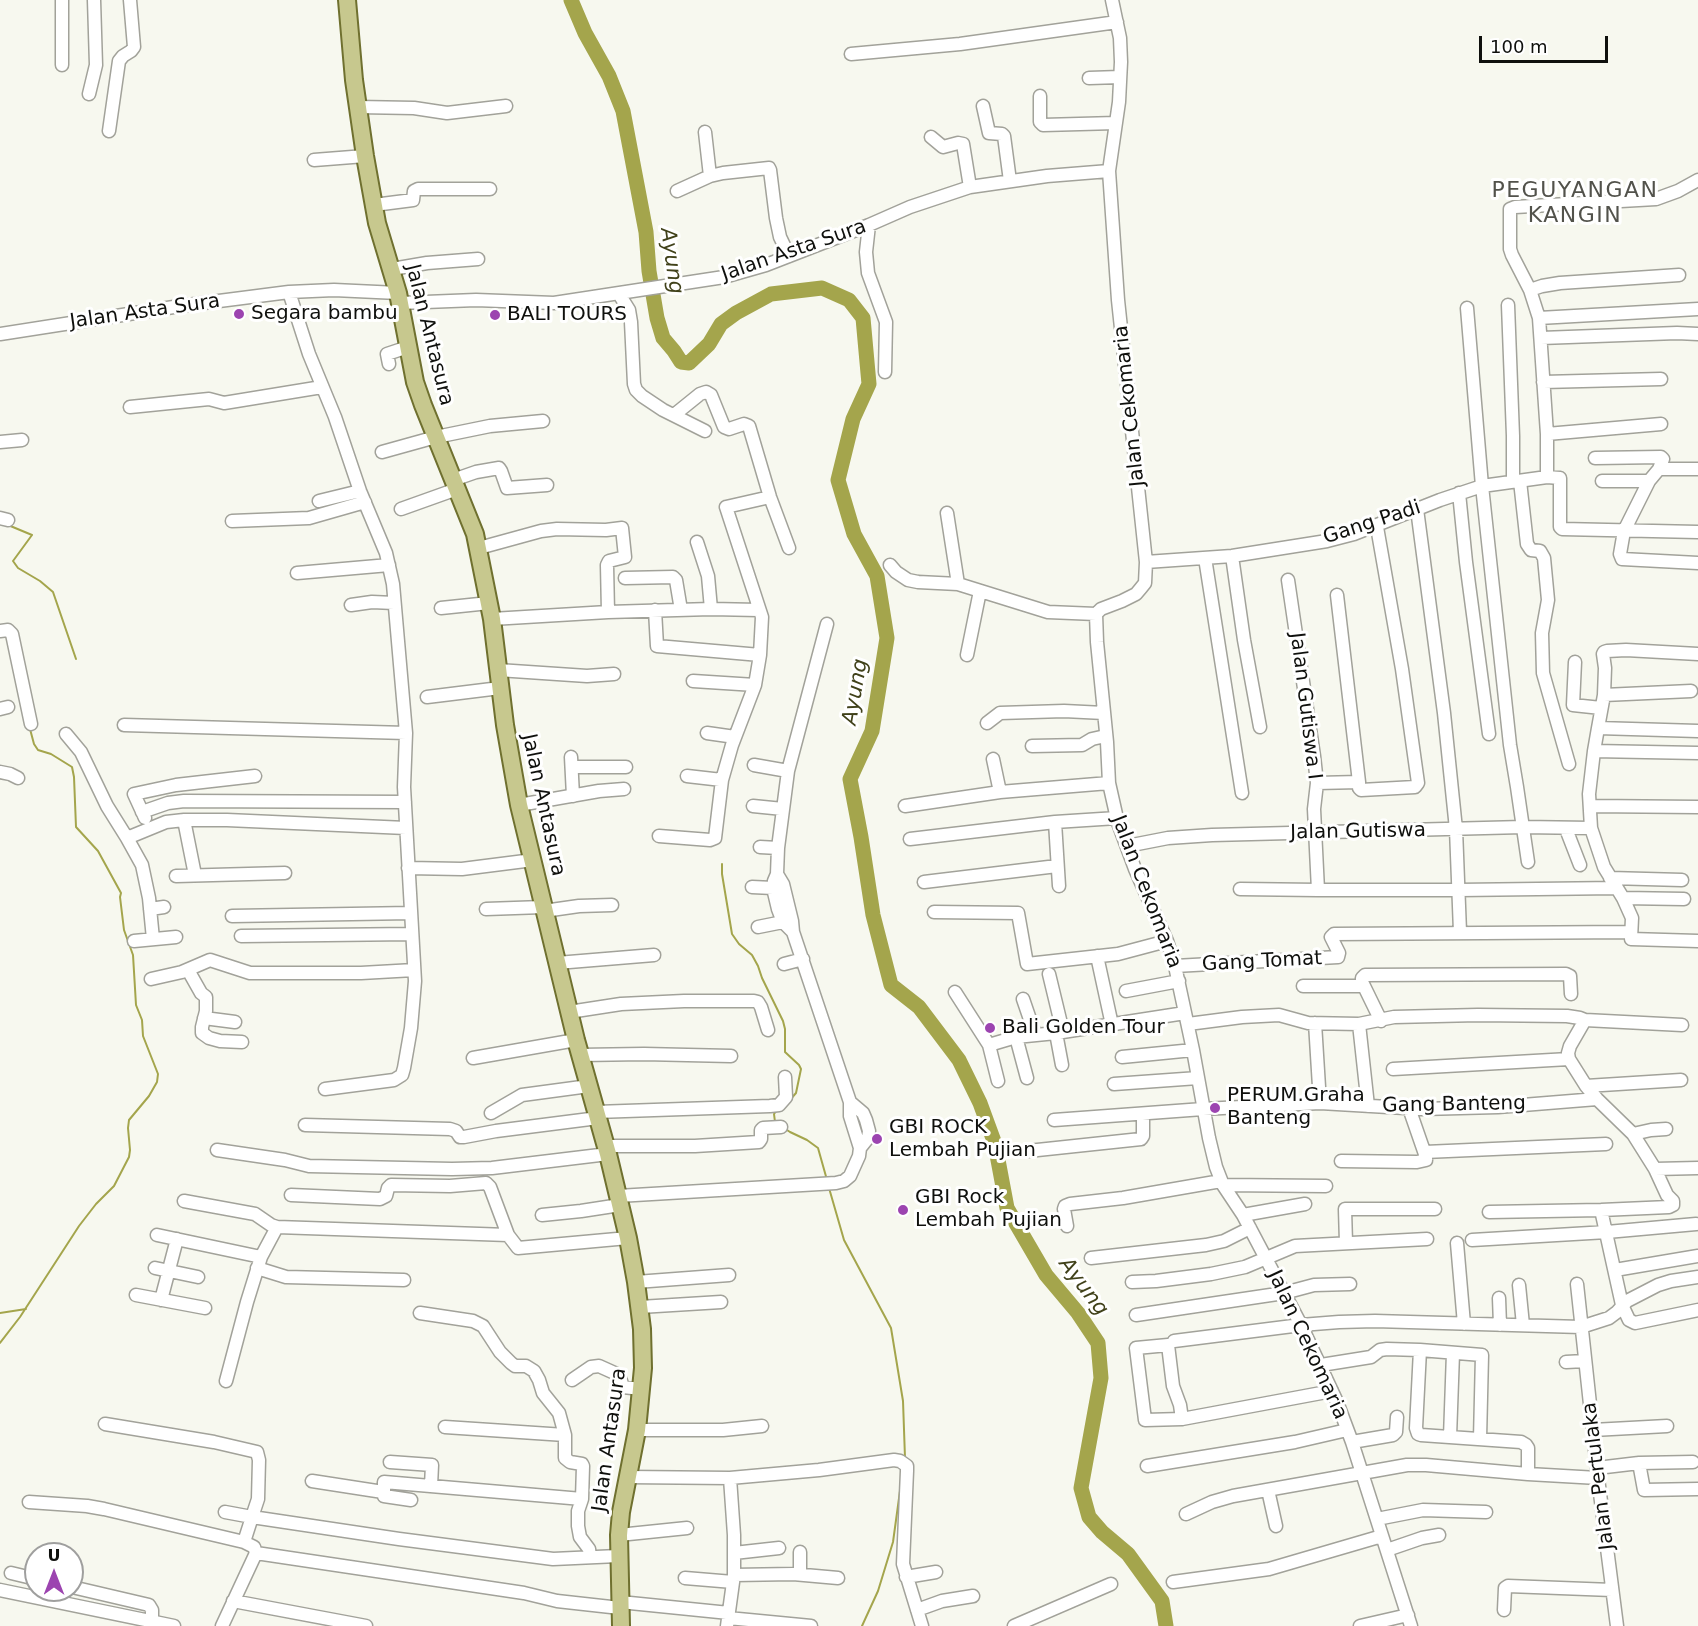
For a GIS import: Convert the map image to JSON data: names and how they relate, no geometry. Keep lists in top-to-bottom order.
{
  "streets": {
    "main road": ["Jalan Antasura"],
    "street": [
      "Jalan Asta Sura",
      "Jalan Cekomaria",
      "Gang Padi",
      "Jalan Gutiswa I",
      "Jalan Gutiswa",
      "Gang Tomat",
      "Gang Banteng",
      "Jalan Pertulaka"
    ]
  },
  "crossings": [
    ["Jalan Asta Sura", "Jalan Antasura"],
    ["Jalan Asta Sura", "Jalan Cekomaria"],
    ["Jalan Cekomaria", "Gang Padi"],
    ["Jalan Cekomaria", "Jalan Gutiswa"],
    ["Jalan Cekomaria", "Gang Tomat"],
    ["Jalan Cekomaria", "Gang Banteng"],
    ["Jalan Gutiswa I", "Jalan Gutiswa"]
  ],
  "districts": ["PEGUYANGAN KANGIN"],
  "water": ["Ayung"],
  "places": [
    "Segara bambu",
    "BALI TOURS",
    "Bali Golden Tour",
    "PERUM.Graha Banteng",
    "GBI ROCK Lembah Pujian",
    "GBI Rock Lembah Pujian"
  ],
  "scale_bar": "100 m",
  "north": "top"
}
